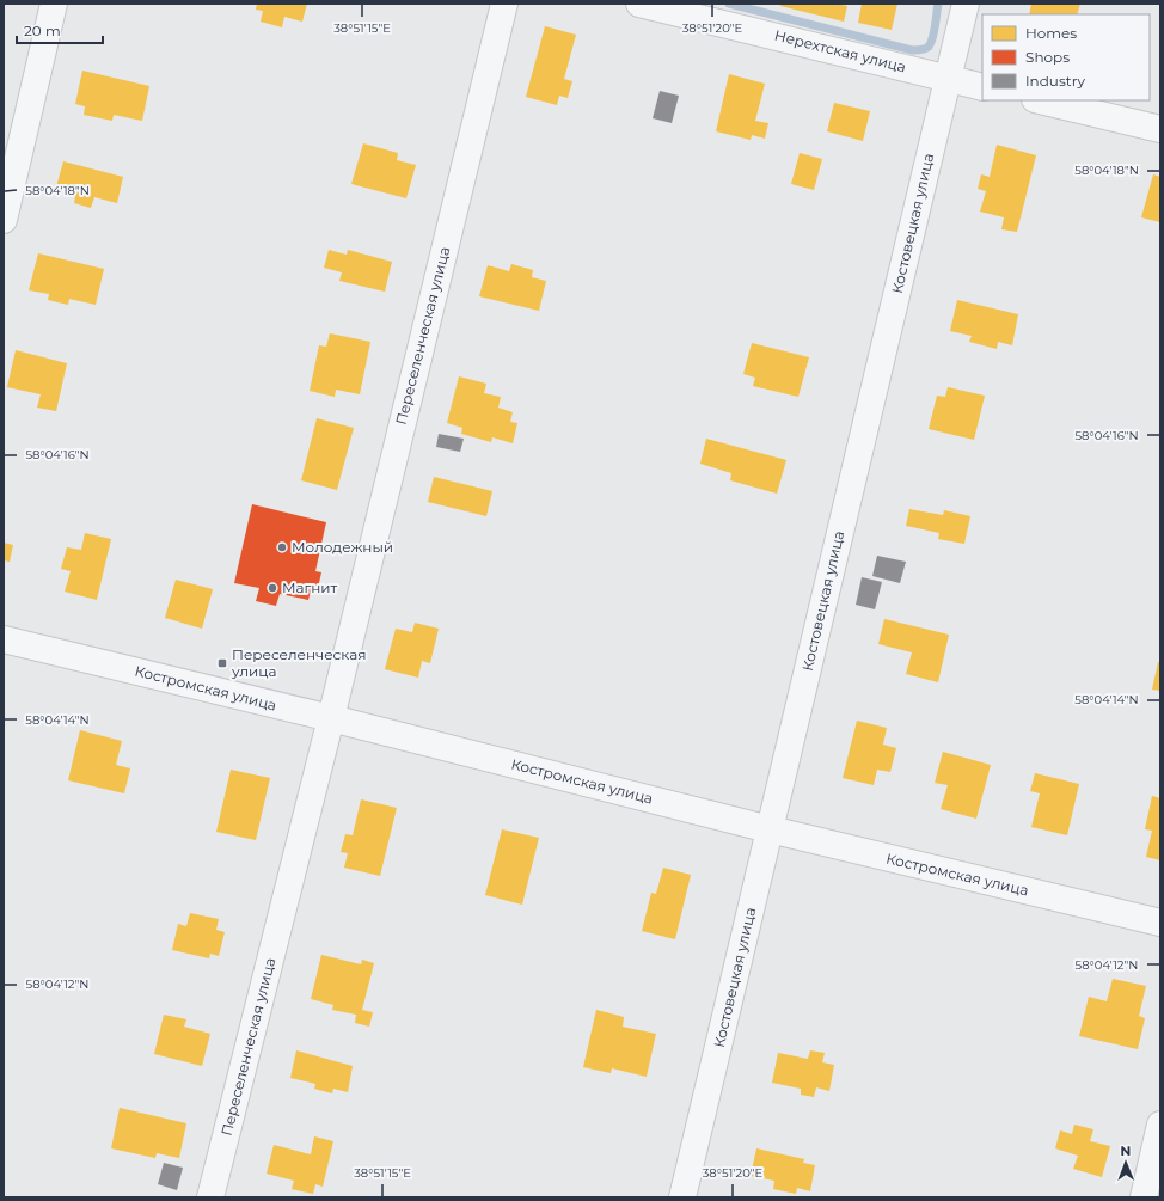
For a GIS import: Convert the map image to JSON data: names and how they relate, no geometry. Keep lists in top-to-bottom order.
{
  "streets": {
    "street": [
      "Нерехтская улица",
      "Костовецкая улица",
      "Переселенческая улица",
      "Костромская улица"
    ]
  },
  "crossings": [
    ["Нерехтская улица", "Костовецкая улица"],
    ["Костовецкая улица", "Костромская улица"],
    ["Переселенческая улица", "Костромская улица"]
  ],
  "places": {
    "other": ["Молодежный", "Магнит"],
    "transit": ["Переселенческая улица"]
  },
  "legend": ["Homes", "Shops", "Industry"],
  "scale_bar": "20 m",
  "north": "top",
  "coordinates": [
    "38°51'15\"E",
    "38°51'20\"E",
    "58°04'18\"N",
    "58°04'16\"N",
    "58°04'14\"N",
    "58°04'12\"N"
  ]
}
